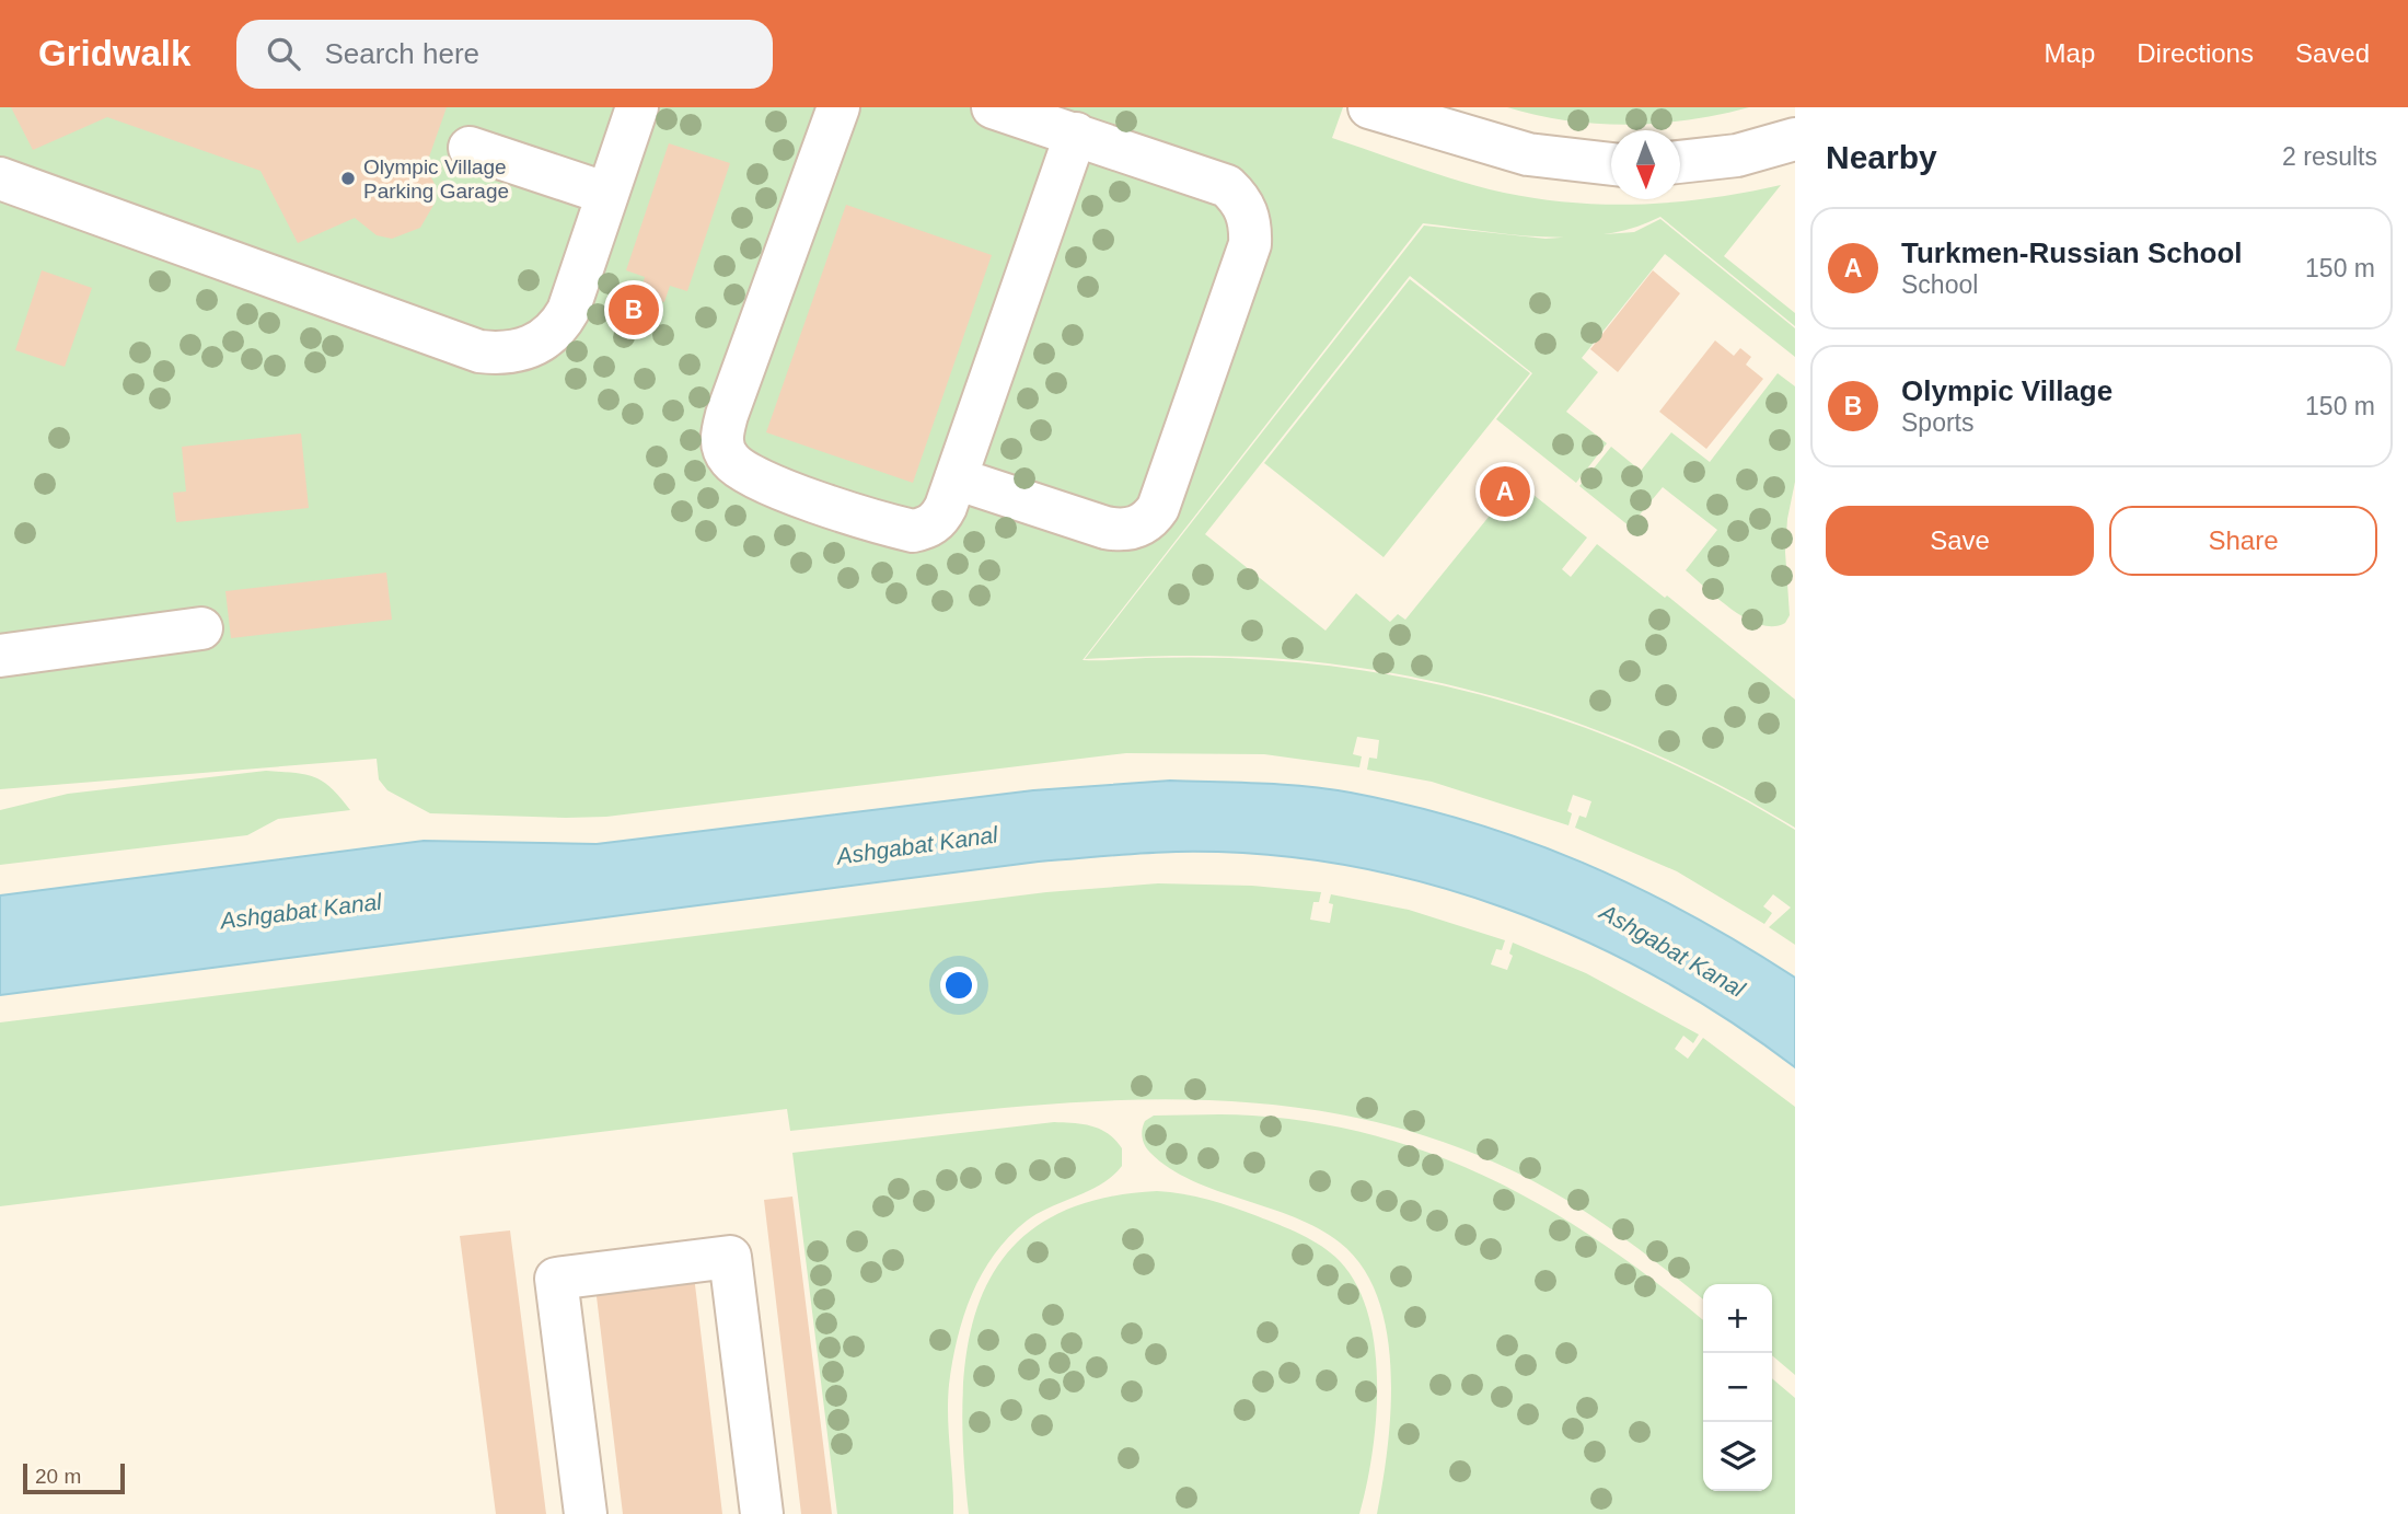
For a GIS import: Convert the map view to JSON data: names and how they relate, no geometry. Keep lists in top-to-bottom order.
{
  "water": ["Ashgabat Kanal"],
  "places": ["Olympic Village Parking Garage"],
  "scale_bar": "20 m",
  "north": "bottom",
  "page": {
    "header": "Gridwalk",
    "search": "Search here",
    "nav": ["Map", "Directions", "Saved"],
    "heading": ["Nearby", "2 results"],
    "list": [
      {
        "mark": "A",
        "name": "Turkmen-Russian School",
        "note": "School",
        "value": "150 m"
      },
      {
        "mark": "B",
        "name": "Olympic Village",
        "note": "Sports",
        "value": "150 m"
      }
    ],
    "pins": ["B", "A"],
    "buttons": ["Save", "Share"],
    "map_buttons": ["+", "−"],
    "scale": "20 m"
  }
}
